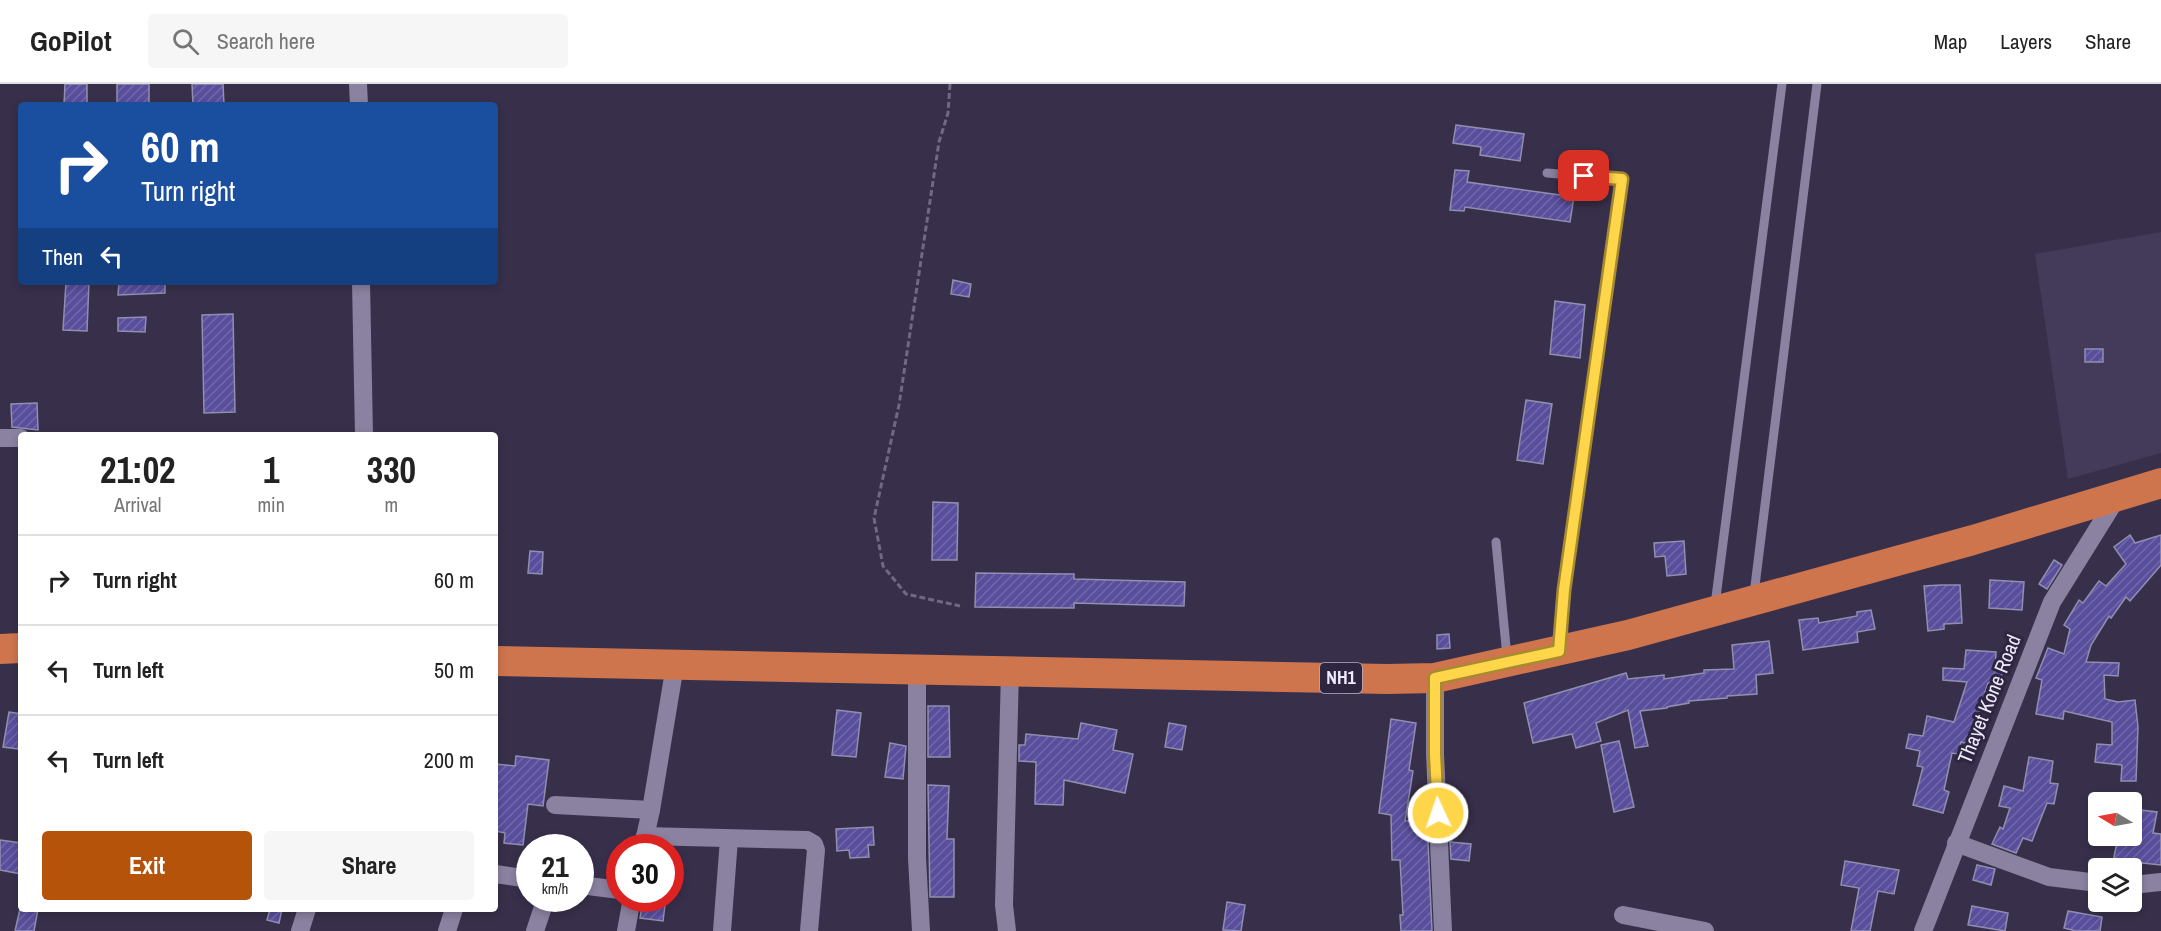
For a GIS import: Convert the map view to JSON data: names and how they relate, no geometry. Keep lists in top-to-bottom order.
{
  "streets": {
    "highway": ["NH1"],
    "street": ["Thayet Kone Road"]
  },
  "crossings": [
    ["NH1", "Thayet Kone Road"]
  ],
  "north": "left",
  "page": {
    "header": "GoPilot",
    "search": "Search here",
    "nav": ["Map", "Layers", "Share"],
    "turn": ["60 m", "Turn right"],
    "then": "Then",
    "eta": [
      "21:02",
      "Arrival",
      "1",
      "min",
      "330",
      "m"
    ],
    "list": [
      {
        "name": "Turn right",
        "value": "60 m"
      },
      {
        "name": "Turn left",
        "value": "50 m"
      },
      {
        "name": "Turn left",
        "value": "200 m"
      }
    ],
    "buttons": ["Exit", "Share"],
    "speed": "21 km/h",
    "limit": "30"
  }
}
